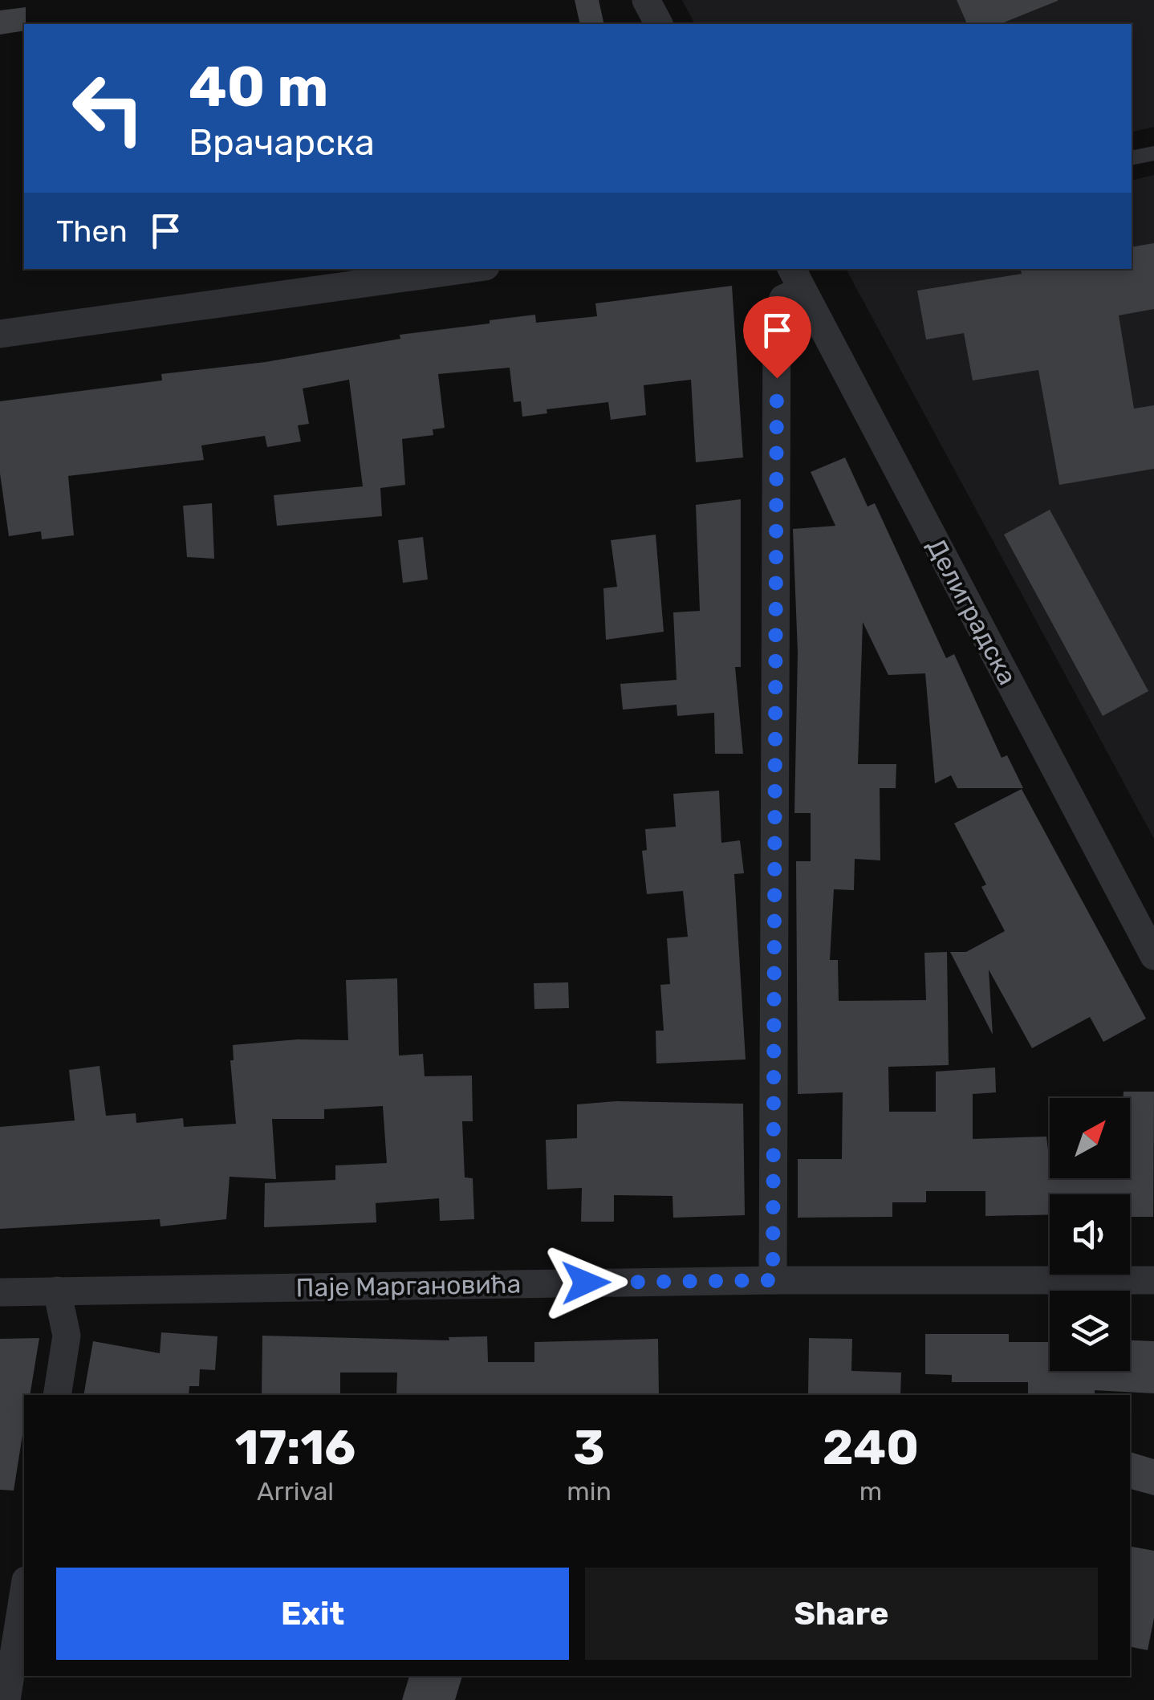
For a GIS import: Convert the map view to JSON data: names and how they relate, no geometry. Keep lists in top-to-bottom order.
{
  "streets": {
    "street": ["Делиградска", "Паје Маргановића"]
  },
  "north": "top right",
  "page": {
    "turn": ["40 m", "Врачарска"],
    "then": "Then",
    "eta": [
      "17:16",
      "Arrival",
      "3",
      "min",
      "240",
      "m"
    ],
    "buttons": ["Exit", "Share"]
  }
}
